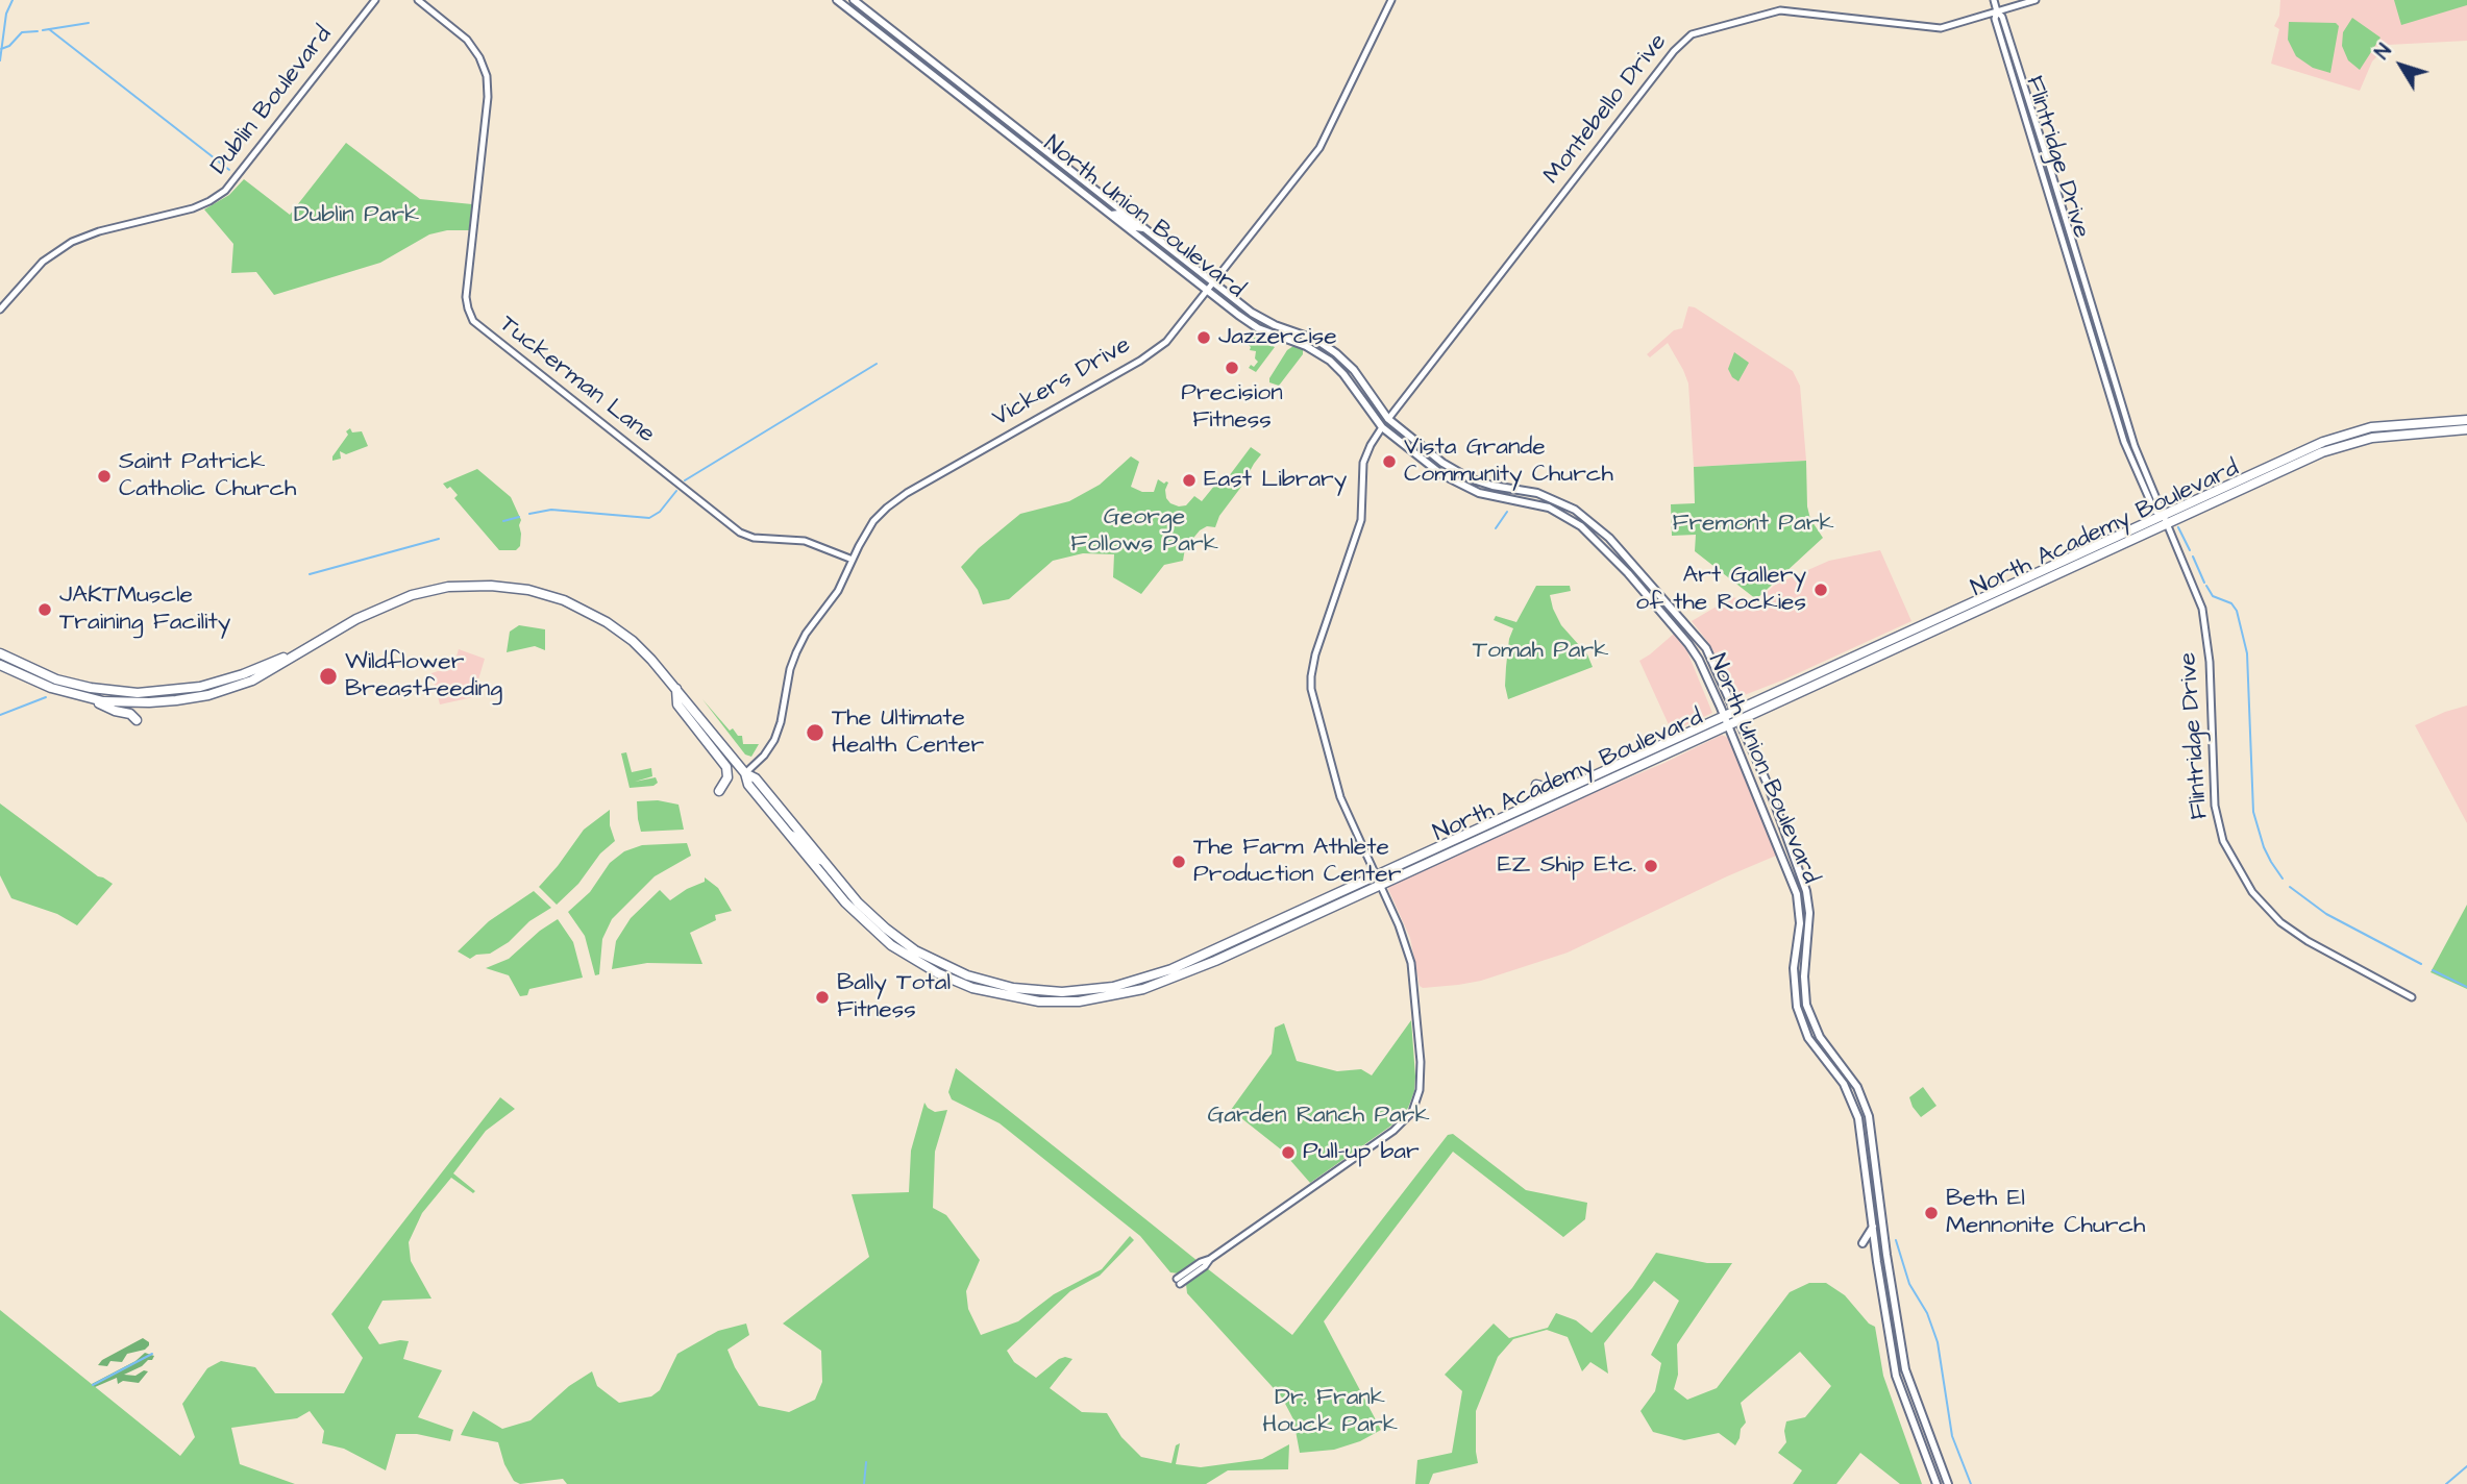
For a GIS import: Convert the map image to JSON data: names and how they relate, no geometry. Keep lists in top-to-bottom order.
{
  "streets": {
    "highway": ["North Academy Boulevard"],
    "main road": ["North Union Boulevard"],
    "street": [
      "Dublin Boulevard",
      "Montebello Drive",
      "Flintridge Drive",
      "Tuckerman Lane",
      "Vickers Drive"
    ]
  },
  "crossings": [
    ["Montebello Drive", "Flintridge Drive"],
    ["Montebello Drive", "North Union Boulevard"],
    ["Flintridge Drive", "North Academy Boulevard"],
    ["North Union Boulevard", "Vickers Drive"],
    ["North Union Boulevard", "North Academy Boulevard"],
    ["Tuckerman Lane", "Vickers Drive"],
    ["Vickers Drive", "North Academy Boulevard"]
  ],
  "parks": [
    "Dublin Park",
    "George Follows Park",
    "Fremont Park",
    "Tomah Park",
    "Garden Ranch Park",
    "Dr. Frank Houck Park"
  ],
  "places": [
    "Jazzercise",
    "Precision Fitness",
    "Vista Grande Community Church",
    "Saint Patrick Catholic Church",
    "East Library",
    "Art Gallery of the Rockies",
    "JAKTMuscle Training Facility",
    "Wildflower Breastfeeding",
    "The Ultimate Health Center",
    "The Farm Athlete Production Center",
    "EZ Ship Etc.",
    "Bally Total Fitness",
    "Pull-up bar",
    "Beth El Mennonite Church"
  ],
  "north": "top left"
}
